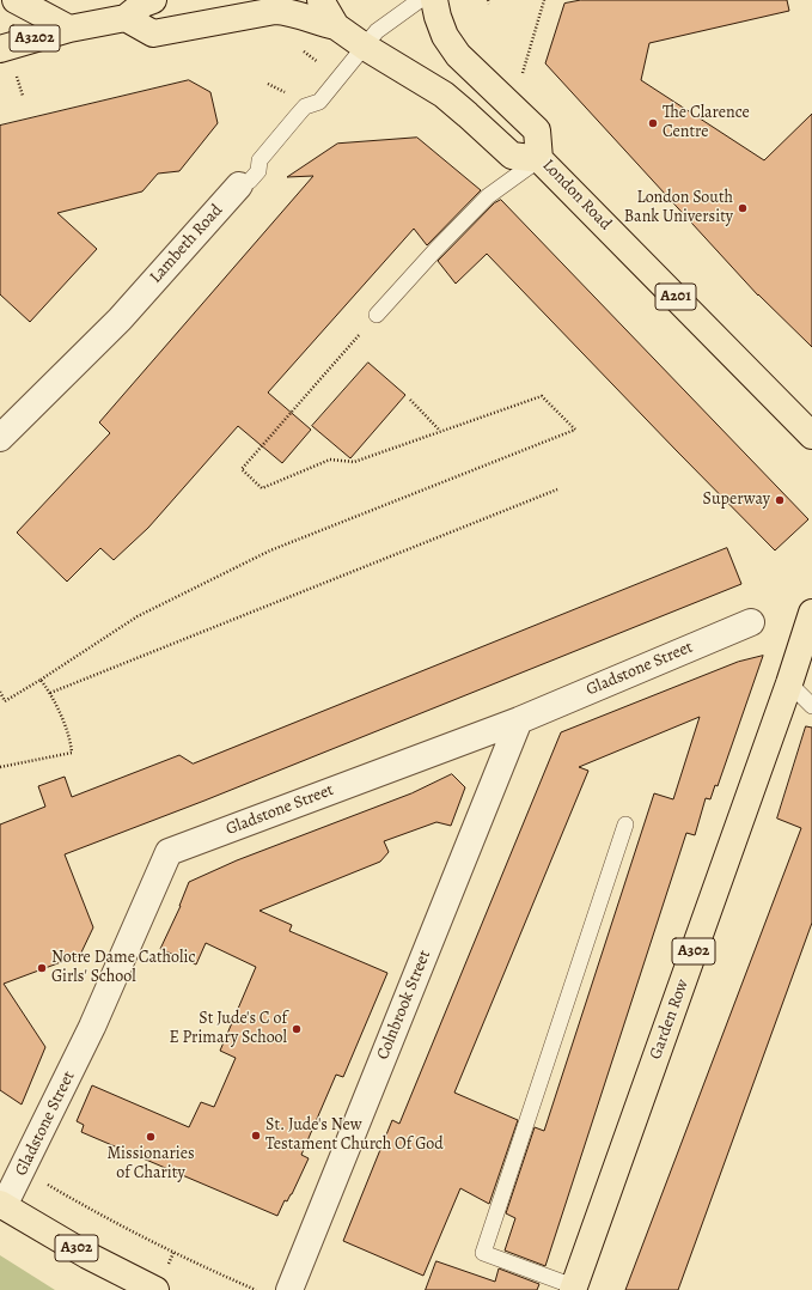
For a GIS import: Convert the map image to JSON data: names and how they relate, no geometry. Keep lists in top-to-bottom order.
{
  "streets": {
    "main road": [
      "A3202",
      "London Road",
      "A201",
      "A302",
      "Garden Row"
    ],
    "street": ["Lambeth Road", "Gladstone Street", "Colnbrook Street"]
  },
  "crossings": [
    ["Gladstone Street", "A302"],
    ["Gladstone Street", "Colnbrook Street"]
  ],
  "places": [
    "The Clarence Centre",
    "London South Bank University",
    "Superway",
    "Notre Dame Catholic Girls' School",
    "St Jude's C of E Primary School",
    "St. Jude's New Testament Church Of God",
    "Missionaries of Charity"
  ]
}
